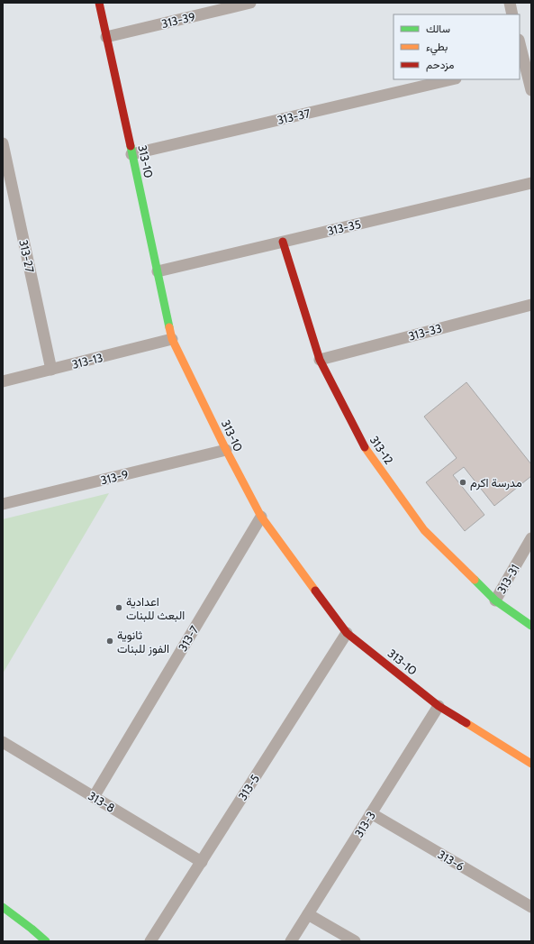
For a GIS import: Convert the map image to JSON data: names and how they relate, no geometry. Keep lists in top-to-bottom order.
{
  "streets": {
    "street": [
      "313-39",
      "313-37",
      "313-10",
      "313-35",
      "313-27",
      "313-33",
      "313-13",
      "313-12",
      "313-9",
      "313-31",
      "313-7",
      "313-5",
      "313-8",
      "313-3",
      "313-6"
    ]
  },
  "crossings": [
    ["313-39", "313-10"],
    ["313-37", "313-10"],
    ["313-10", "313-35"],
    ["313-10", "313-13"],
    ["313-10", "313-9"],
    ["313-10", "313-7"],
    ["313-10", "313-5"],
    ["313-10", "313-3"],
    ["313-35", "313-12"],
    ["313-27", "313-13"],
    ["313-33", "313-12"],
    ["313-12", "313-31"],
    ["313-7", "313-8"],
    ["313-5", "313-8"],
    ["313-3", "313-6"]
  ],
  "places": ["مدرسة اكرم", "اعدادية البعث للبنات", "ثانوية الفوز للبنات"],
  "legend": ["سالك", "بطيء", "مزدحم"]
}
